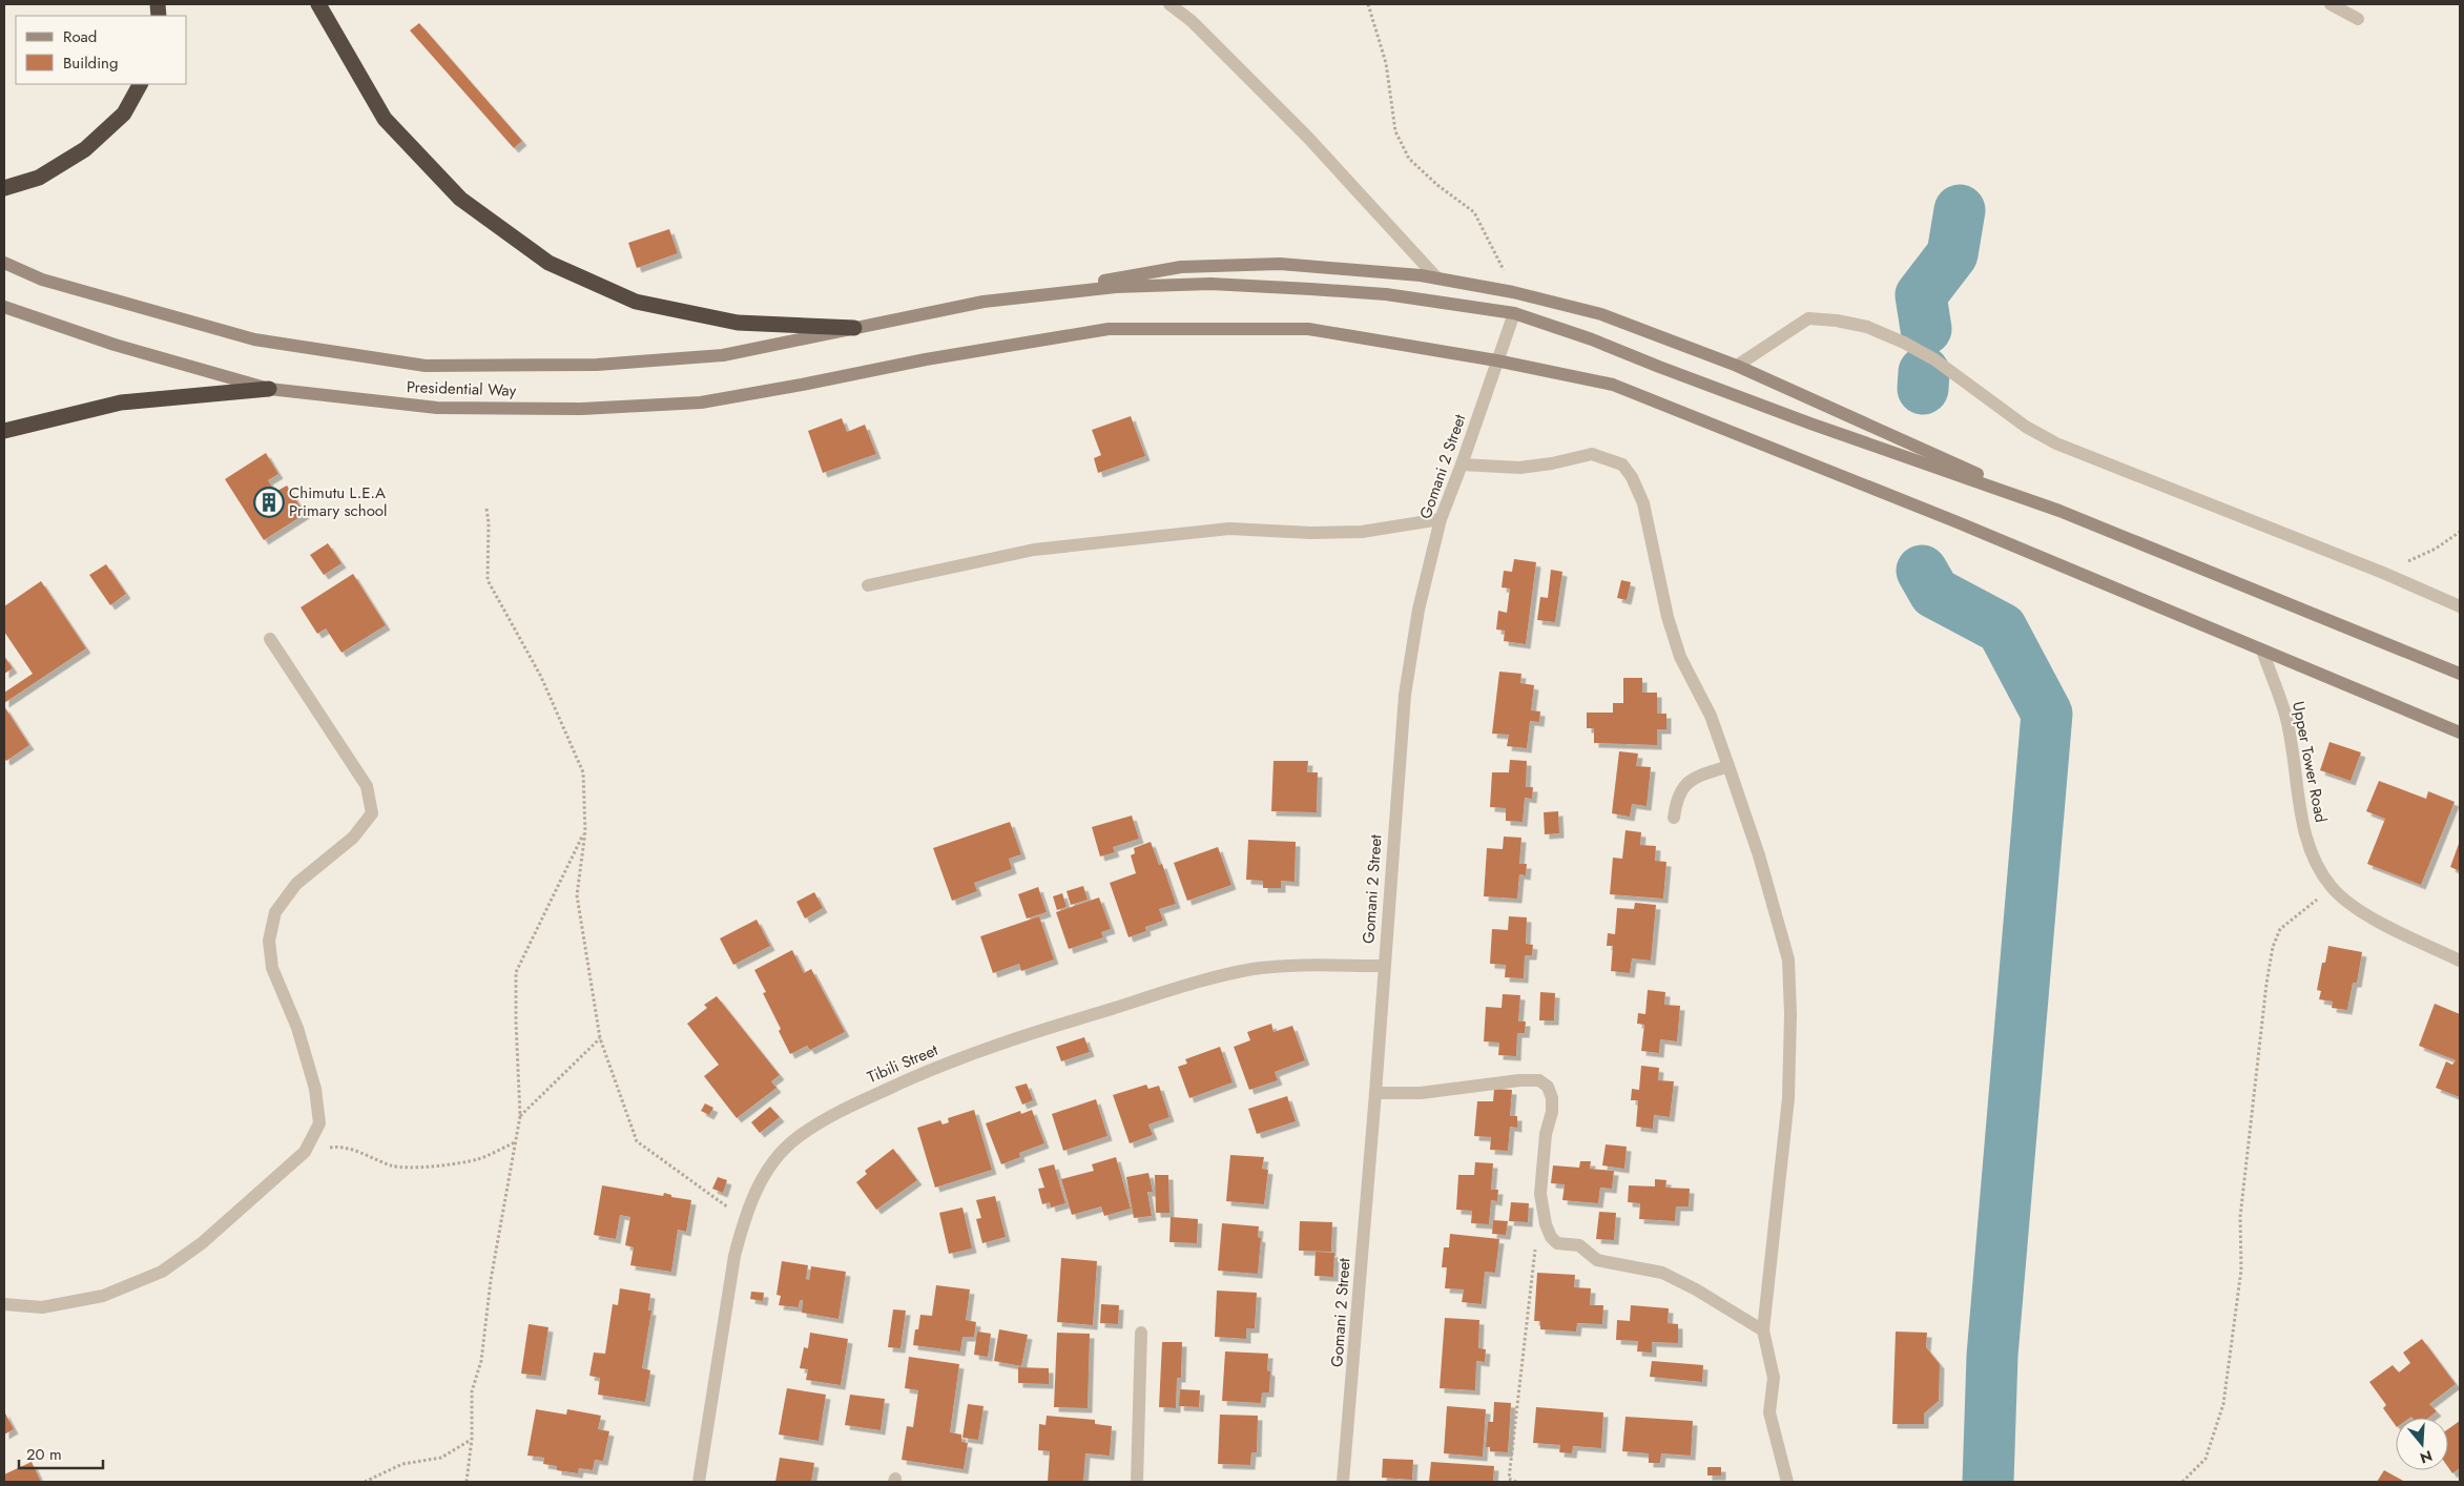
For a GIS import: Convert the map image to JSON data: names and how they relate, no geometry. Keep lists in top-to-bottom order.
{
  "streets": {
    "main road": ["Presidential Way"],
    "street": ["Gomani 2 Street", "Upper Tower Road", "Tibili Street"]
  },
  "crossings": [
    ["Presidential Way", "Gomani 2 Street"],
    ["Presidential Way", "Upper Tower Road"],
    ["Gomani 2 Street", "Tibili Street"]
  ],
  "places": {
    "building": ["Chimutu L.E.A Primary school"]
  },
  "legend": ["Road", "Building"],
  "scale_bar": "20 m",
  "north": "bottom"
}
